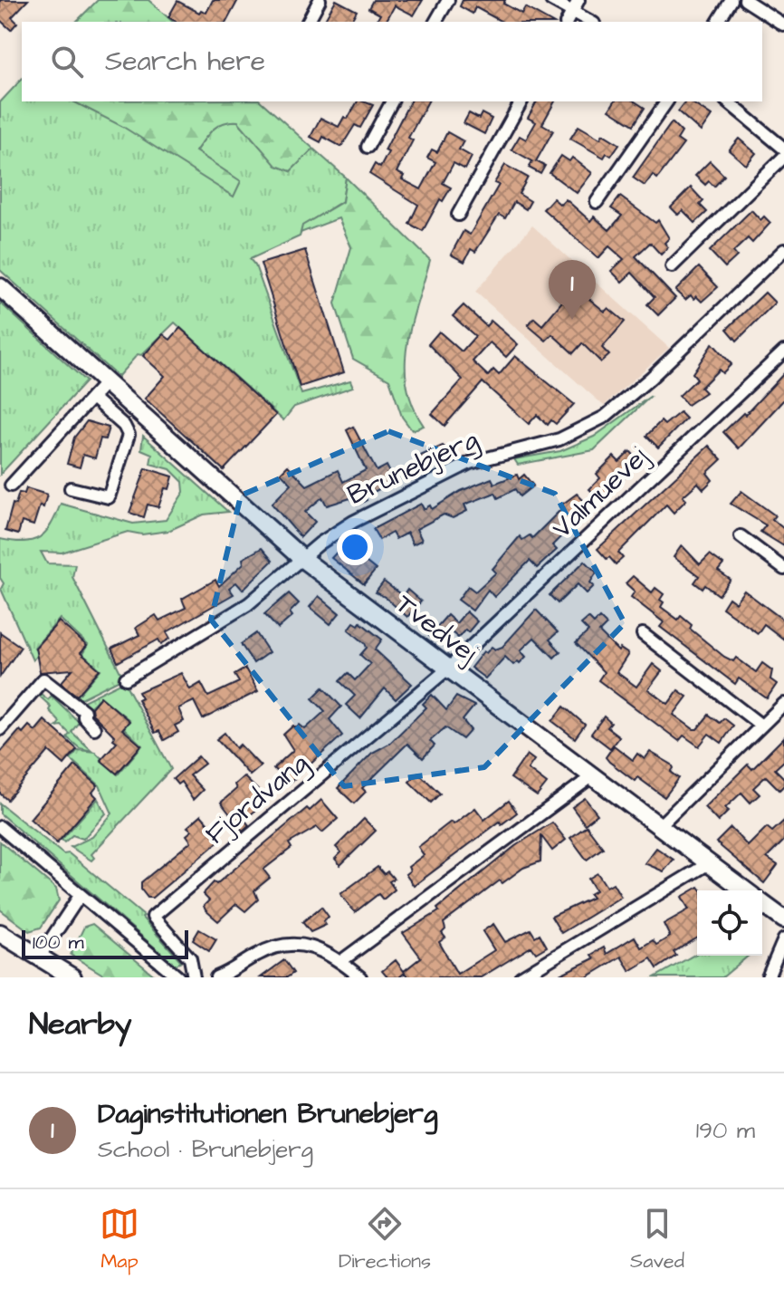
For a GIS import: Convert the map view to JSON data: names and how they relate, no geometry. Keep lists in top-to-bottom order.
{
  "streets": {
    "street": [
      "Brunebjerg",
      "Valmuevej",
      "Tvedvej",
      "Fjordvang"
    ]
  },
  "crossings": [
    ["Brunebjerg", "Tvedvej"],
    ["Valmuevej", "Tvedvej"],
    ["Valmuevej", "Fjordvang"],
    ["Tvedvej", "Fjordvang"]
  ],
  "scale_bar": "100 m",
  "page": {
    "search": "Search here",
    "pins": "1",
    "scale": "100 m",
    "heading": "Nearby",
    "list": [
      {
        "mark": "1",
        "name": "Daginstitutionen Brunebjerg",
        "note": "School · Brunebjerg",
        "value": "190 m"
      }
    ],
    "nav": ["Map", "Directions", "Saved"]
  }
}
